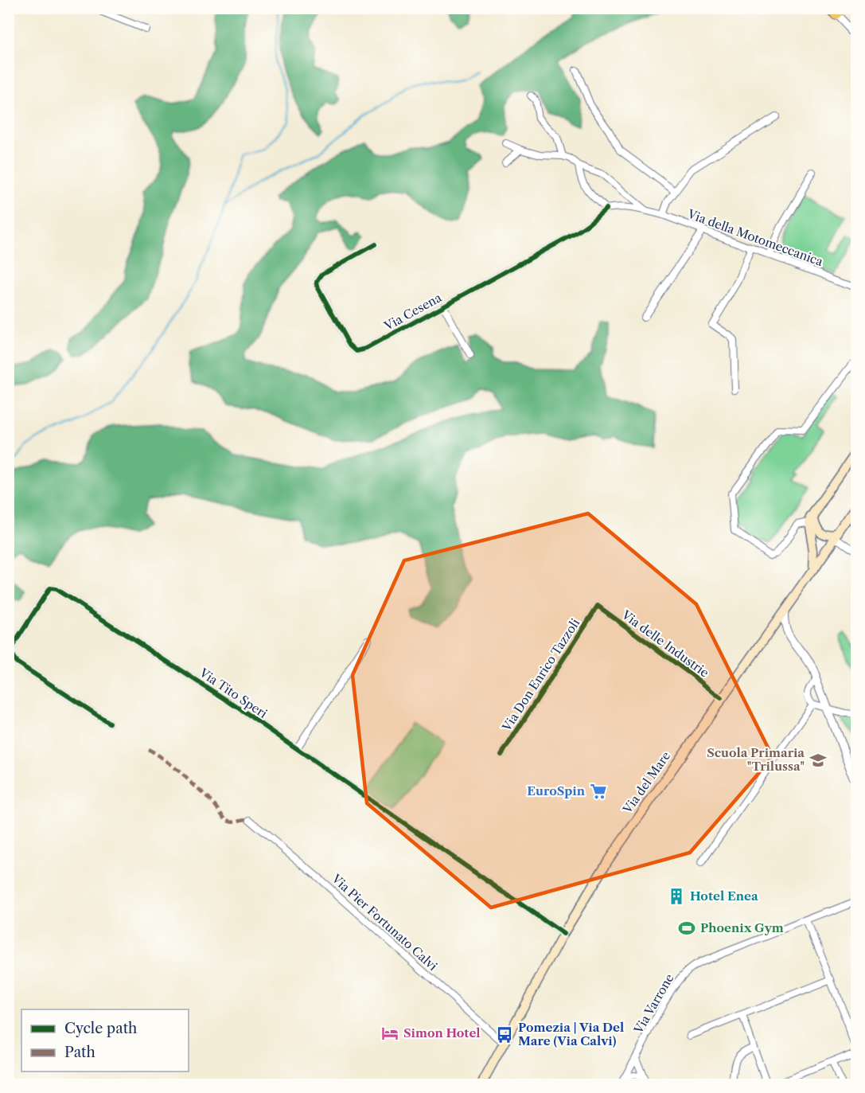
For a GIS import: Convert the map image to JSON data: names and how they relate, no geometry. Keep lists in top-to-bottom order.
{
  "streets": {
    "main road": ["Via del Mare"],
    "street": [
      "Via della Motomeccanica",
      "Via Cesena",
      "Via delle Industrie",
      "Via Don Enrico Tazzoli",
      "Via Tito Speri",
      "Via Pier Fortunato Calvi",
      "Via Varrone"
    ]
  },
  "crossings": [
    ["Via della Motomeccanica", "Via Cesena"],
    ["Via delle Industrie", "Via Don Enrico Tazzoli"],
    ["Via delle Industrie", "Via del Mare"],
    ["Via Tito Speri", "Via del Mare"],
    ["Via del Mare", "Via Pier Fortunato Calvi"]
  ],
  "places": {
    "school or university": ["Scuola Primaria \"Trilussa\""],
    "supermarket": ["EuroSpin"],
    "building": ["Hotel Enea"],
    "sports": ["Phoenix Gym"],
    "hotel": ["Simon Hotel"],
    "bus stop": ["Pomezia | Via Del Mare (Via Calvi)"]
  },
  "legend": ["Cycle path", "Path"]
}
